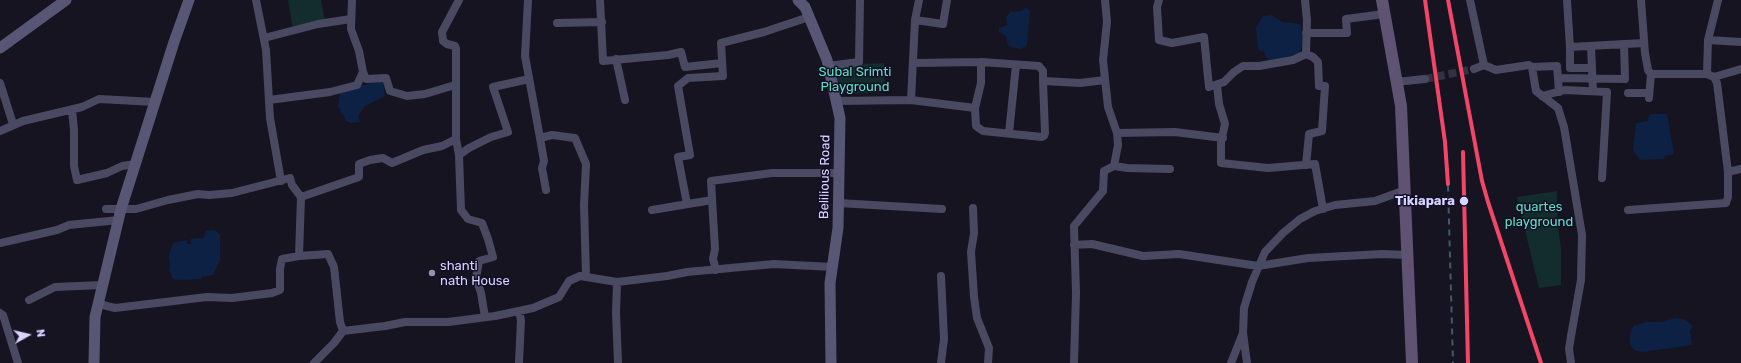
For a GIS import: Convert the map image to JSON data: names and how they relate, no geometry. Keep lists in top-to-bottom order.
{
  "streets": {
    "main road": ["Belilious Road"]
  },
  "parks": ["Subal Srimti Playground", "quartes playground"],
  "places": ["Tikiapara", "shanti nath House"],
  "north": "right"
}
